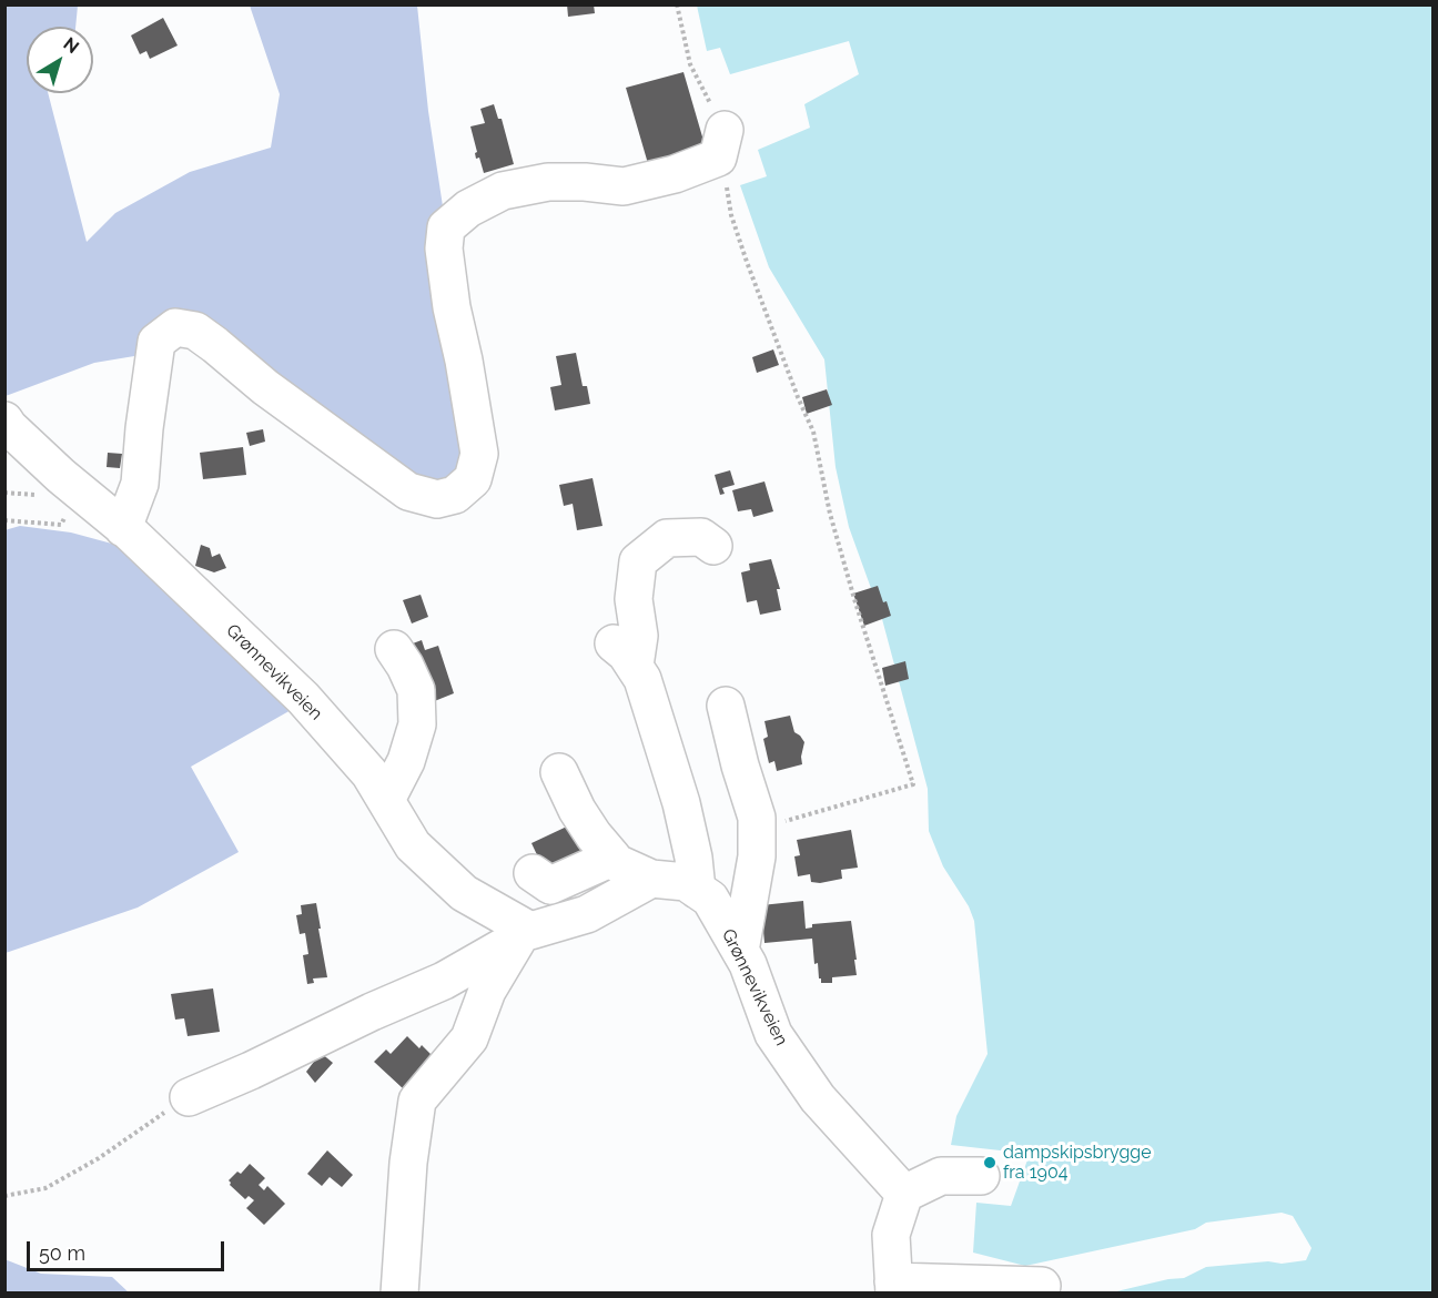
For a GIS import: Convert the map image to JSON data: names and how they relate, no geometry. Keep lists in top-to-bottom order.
{
  "streets": {
    "street": ["Grønnevikveien"]
  },
  "places": ["dampskipsbrygge fra 1904"],
  "scale_bar": "50 m",
  "north": "top right"
}
